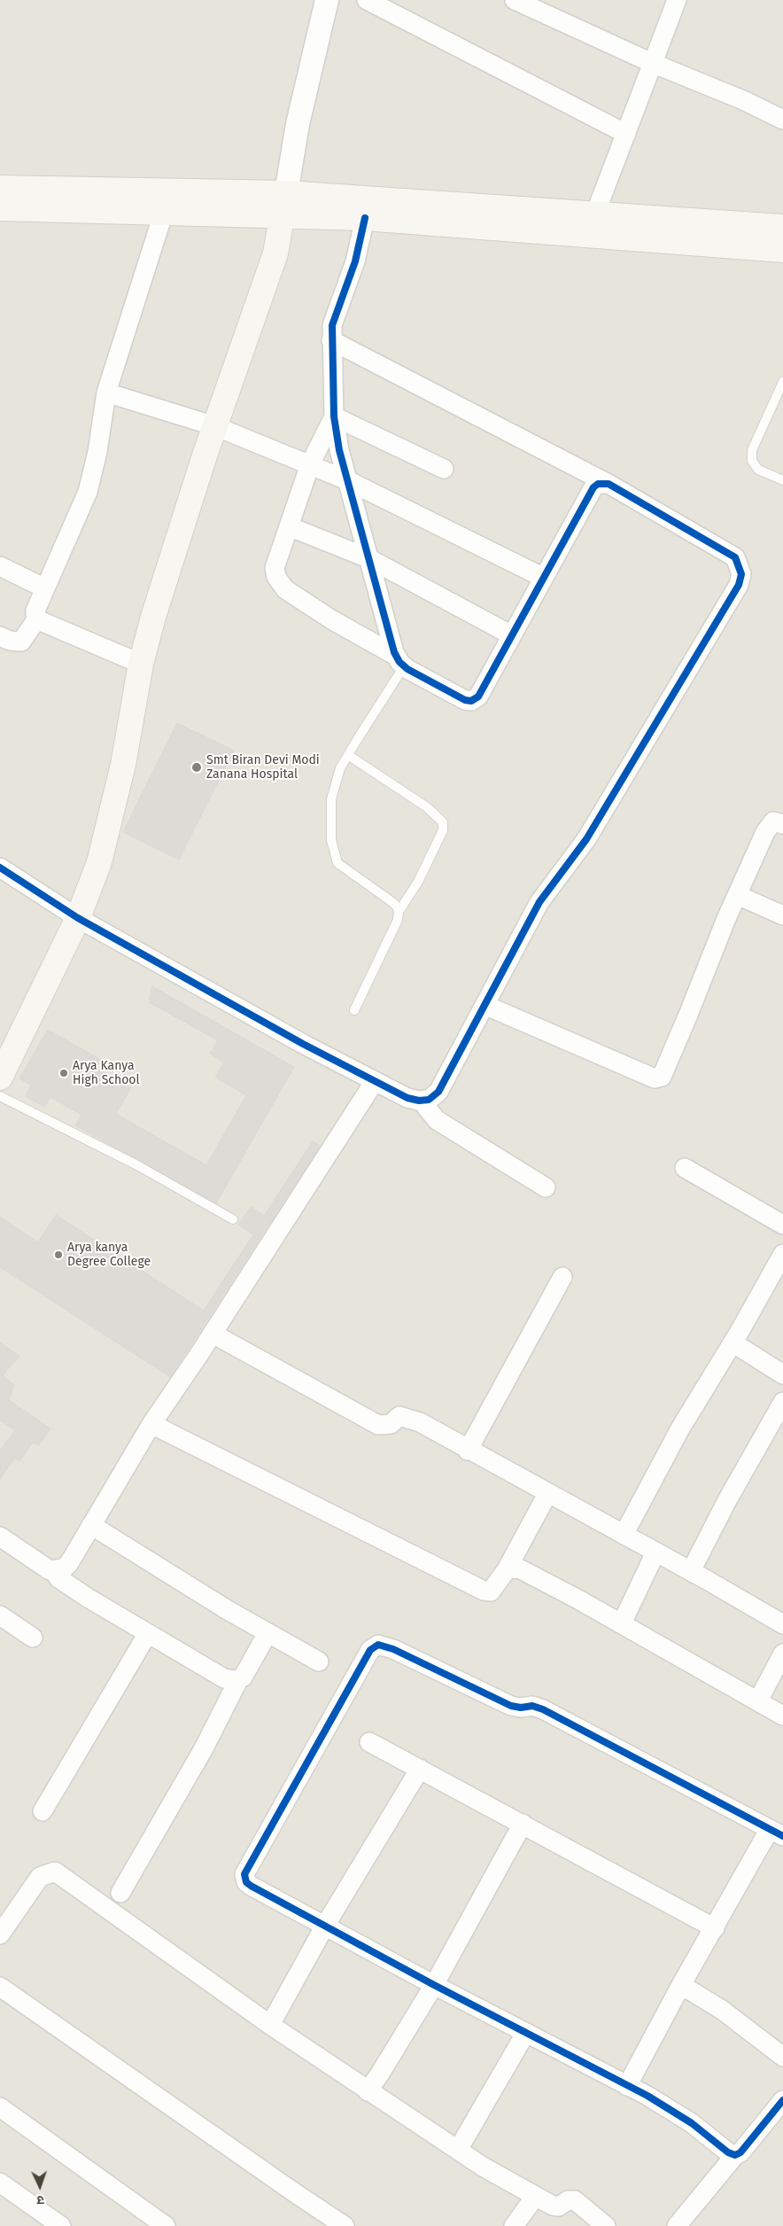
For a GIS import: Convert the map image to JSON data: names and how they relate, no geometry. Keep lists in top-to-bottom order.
{
  "places": ["Smt Biran Devi Modi Zanana Hospital", "Arya Kanya High School", "Arya kanya Degree College"],
  "north": "bottom"
}
